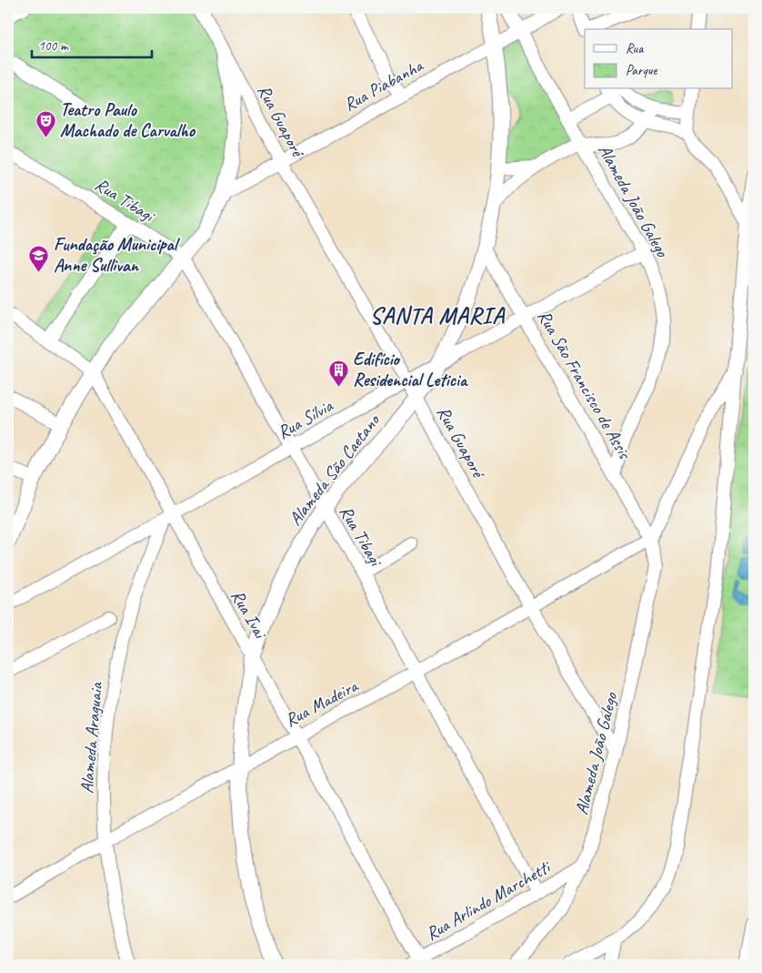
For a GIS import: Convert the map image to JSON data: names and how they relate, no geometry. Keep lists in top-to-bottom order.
{
  "streets": {
    "main road": ["Alameda São Caetano"],
    "street": [
      "Rua Piabanha",
      "Rua Guaporé",
      "Rua Tibagi",
      "Alameda João Galego",
      "Rua São Francisco de Assis",
      "Rua Sílvia",
      "Rua Ivai",
      "Rua Madeira",
      "Alameda Araguaia",
      "Rua Arlindo Marchetti"
    ]
  },
  "crossings": [
    ["Rua Piabanha", "Rua Guaporé"],
    ["Rua Piabanha", "Alameda João Galego"],
    ["Rua Piabanha", "Alameda São Caetano"],
    ["Rua Guaporé", "Alameda João Galego"],
    ["Rua Guaporé", "Rua Sílvia"],
    ["Rua Guaporé", "Alameda São Caetano"],
    ["Rua Guaporé", "Rua Madeira"],
    ["Rua Tibagi", "Rua Sílvia"],
    ["Rua Tibagi", "Alameda São Caetano"],
    ["Rua Tibagi", "Rua Madeira"],
    ["Rua Tibagi", "Rua Arlindo Marchetti"],
    ["Alameda João Galego", "Rua São Francisco de Assis"],
    ["Alameda João Galego", "Rua Sílvia"],
    ["Alameda João Galego", "Rua Madeira"],
    ["Alameda João Galego", "Rua Arlindo Marchetti"],
    ["Rua São Francisco de Assis", "Rua Sílvia"],
    ["Rua São Francisco de Assis", "Alameda São Caetano"],
    ["Rua São Francisco de Assis", "Rua Madeira"],
    ["Rua Sílvia", "Alameda São Caetano"],
    ["Rua Sílvia", "Rua Ivai"],
    ["Rua Sílvia", "Alameda Araguaia"],
    ["Alameda São Caetano", "Rua Ivai"],
    ["Alameda São Caetano", "Rua Madeira"],
    ["Rua Ivai", "Rua Madeira"],
    ["Rua Ivai", "Alameda Araguaia"],
    ["Rua Ivai", "Rua Arlindo Marchetti"],
    ["Rua Madeira", "Alameda Araguaia"]
  ],
  "districts": ["SANTA MARIA"],
  "places": {
    "theatre": ["Teatro Paulo Machado de Carvalho"],
    "school or university": ["Fundação Municipal Anne Sullivan"],
    "building": ["Edifício Residencial Leticia"]
  },
  "legend": ["Rua", "Parque"],
  "scale_bar": "100 m"
}
